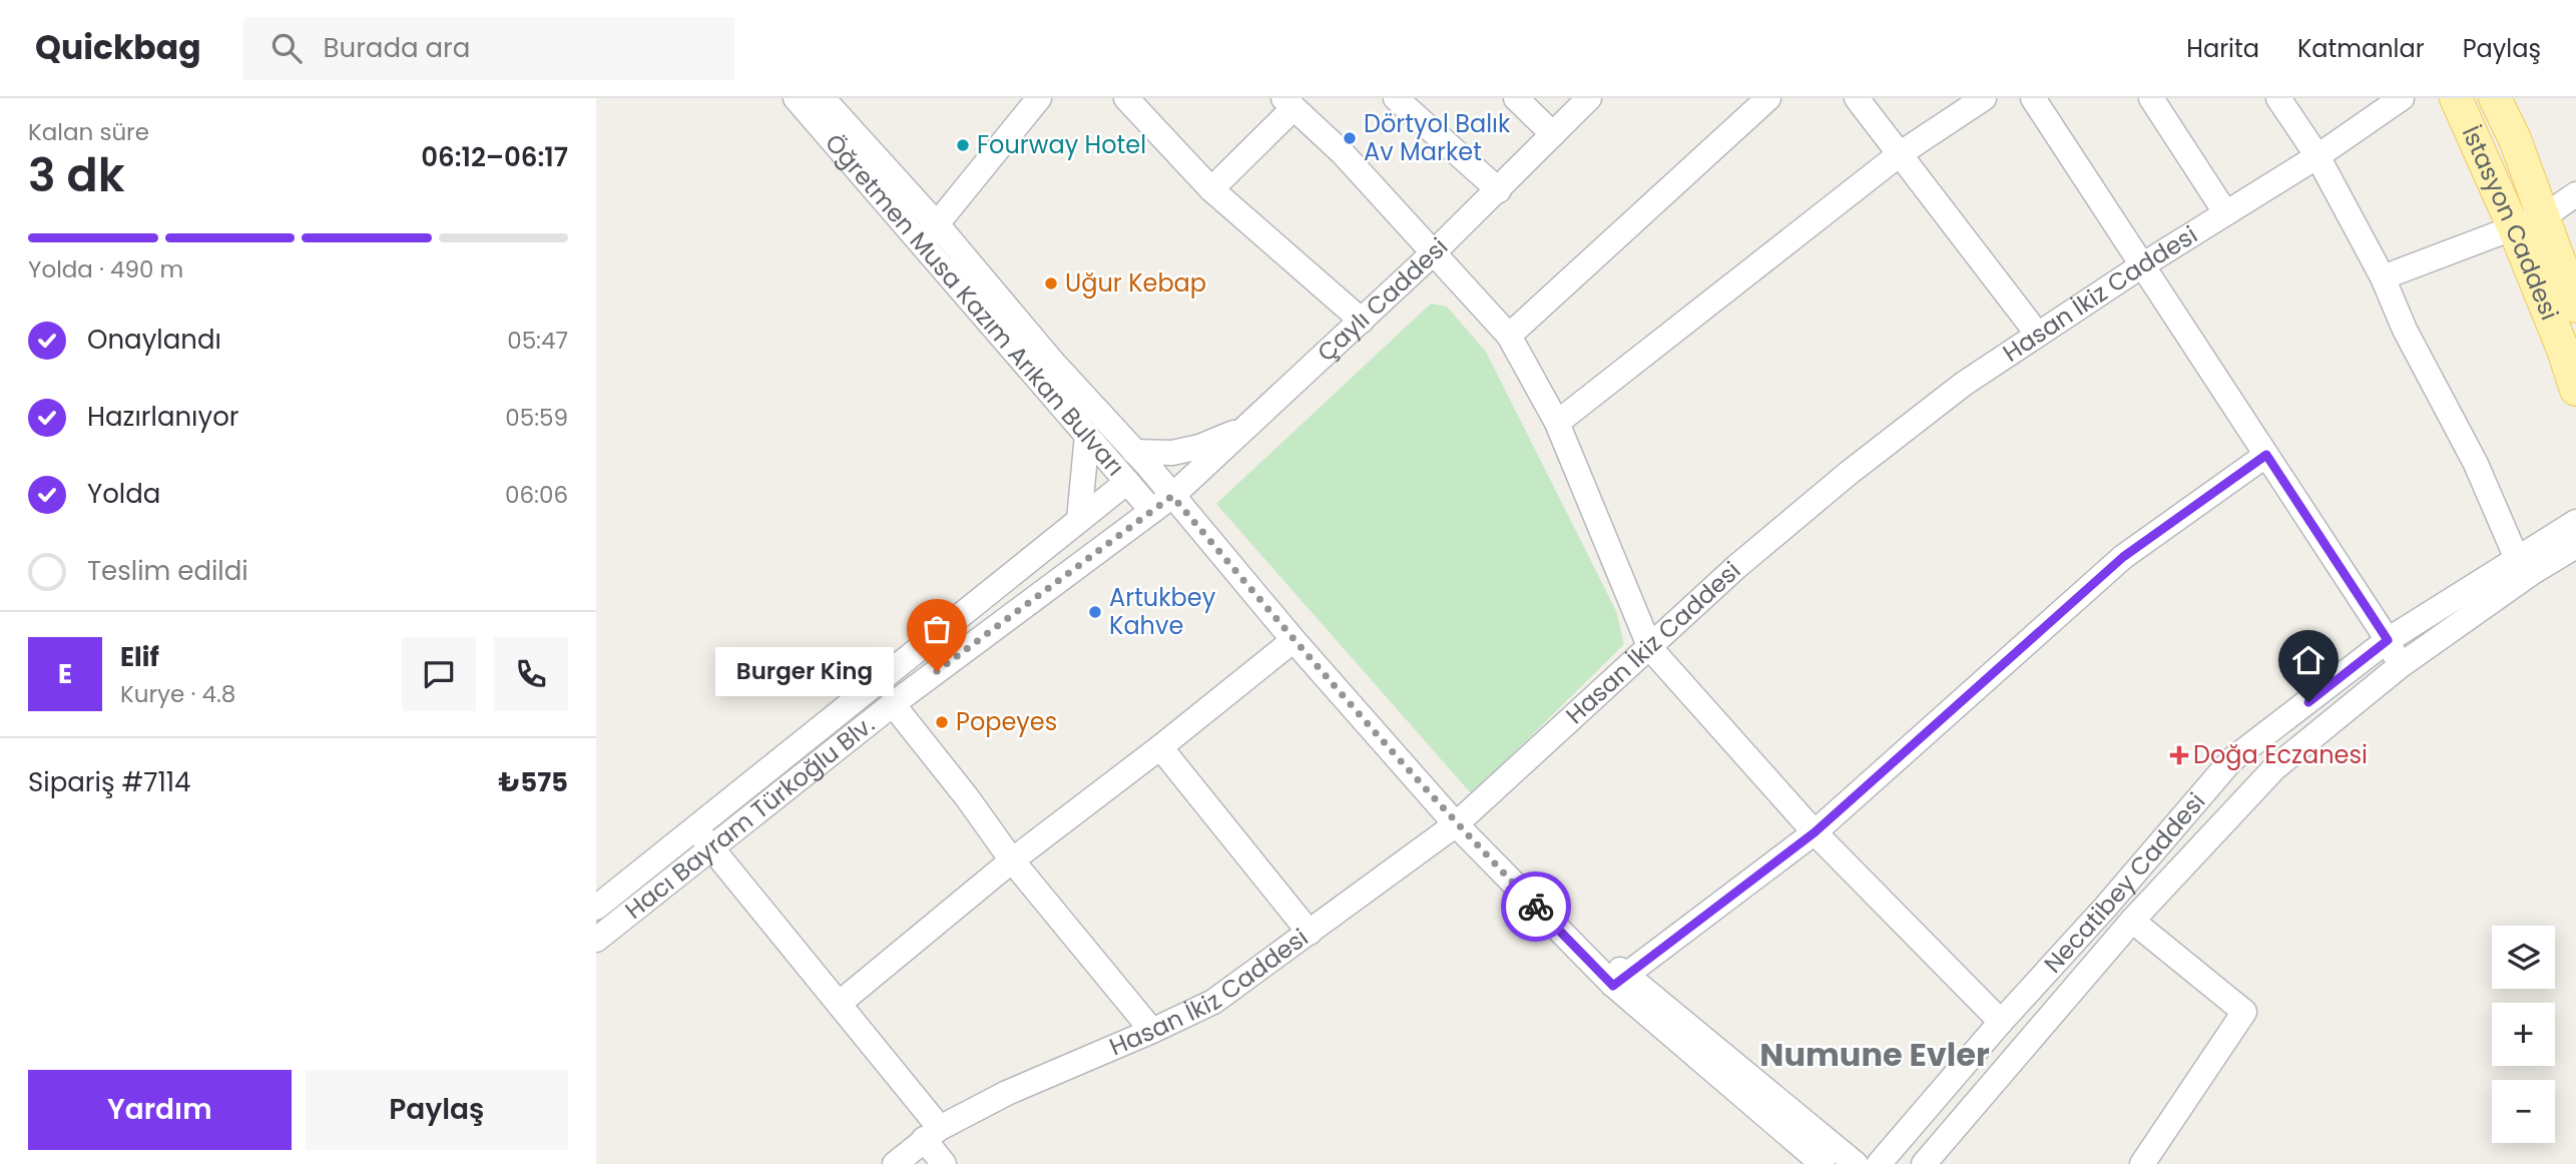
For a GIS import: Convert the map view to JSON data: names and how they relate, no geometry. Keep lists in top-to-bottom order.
{
  "streets": {
    "main road": ["İstasyon Caddesi"],
    "street": [
      "Hasan İkiz Caddesi",
      "Çaylı Caddesi",
      "Öğretmen Musa Kazım Arıkan Bulvarı",
      "Hacı Bayram Türkoğlu Blv.",
      "Necatibey Caddesi"
    ]
  },
  "crossings": [
    ["Çaylı Caddesi", "Öğretmen Musa Kazım Arıkan Bulvarı"],
    ["Çaylı Caddesi", "Hacı Bayram Türkoğlu Blv."],
    ["Öğretmen Musa Kazım Arıkan Bulvarı", "Hacı Bayram Türkoğlu Blv."]
  ],
  "districts": ["Numune Evler"],
  "places": {
    "other": [
      "Dörtyol Balık Av Market",
      "Fourway Hotel",
      "Uğur Kebap",
      "Artukbey Kahve",
      "Burger King",
      "Popeyes"
    ],
    "health": ["Doğa Eczanesi"]
  },
  "page": {
    "header": "Quickbag",
    "search": "Burada ara",
    "nav": ["Harita", "Katmanlar", "Paylaş"],
    "heading": ["3 dk", "Kalan süre", "06:12–06:17"],
    "panel": [
      "Elif",
      "Kurye · 4.8",
      "Sipariş #7114",
      "₺575"
    ],
    "bar": "Yolda · 490 m",
    "list": [
      ["Onaylandı", "05:47"],
      ["Hazırlanıyor", "05:59"],
      ["Yolda", "06:06"],
      "Teslim edildi"
    ],
    "round": "E",
    "bubble": "Burger King",
    "map_buttons": ["+", "−"],
    "buttons": ["Yardım", "Paylaş"]
  }
}
